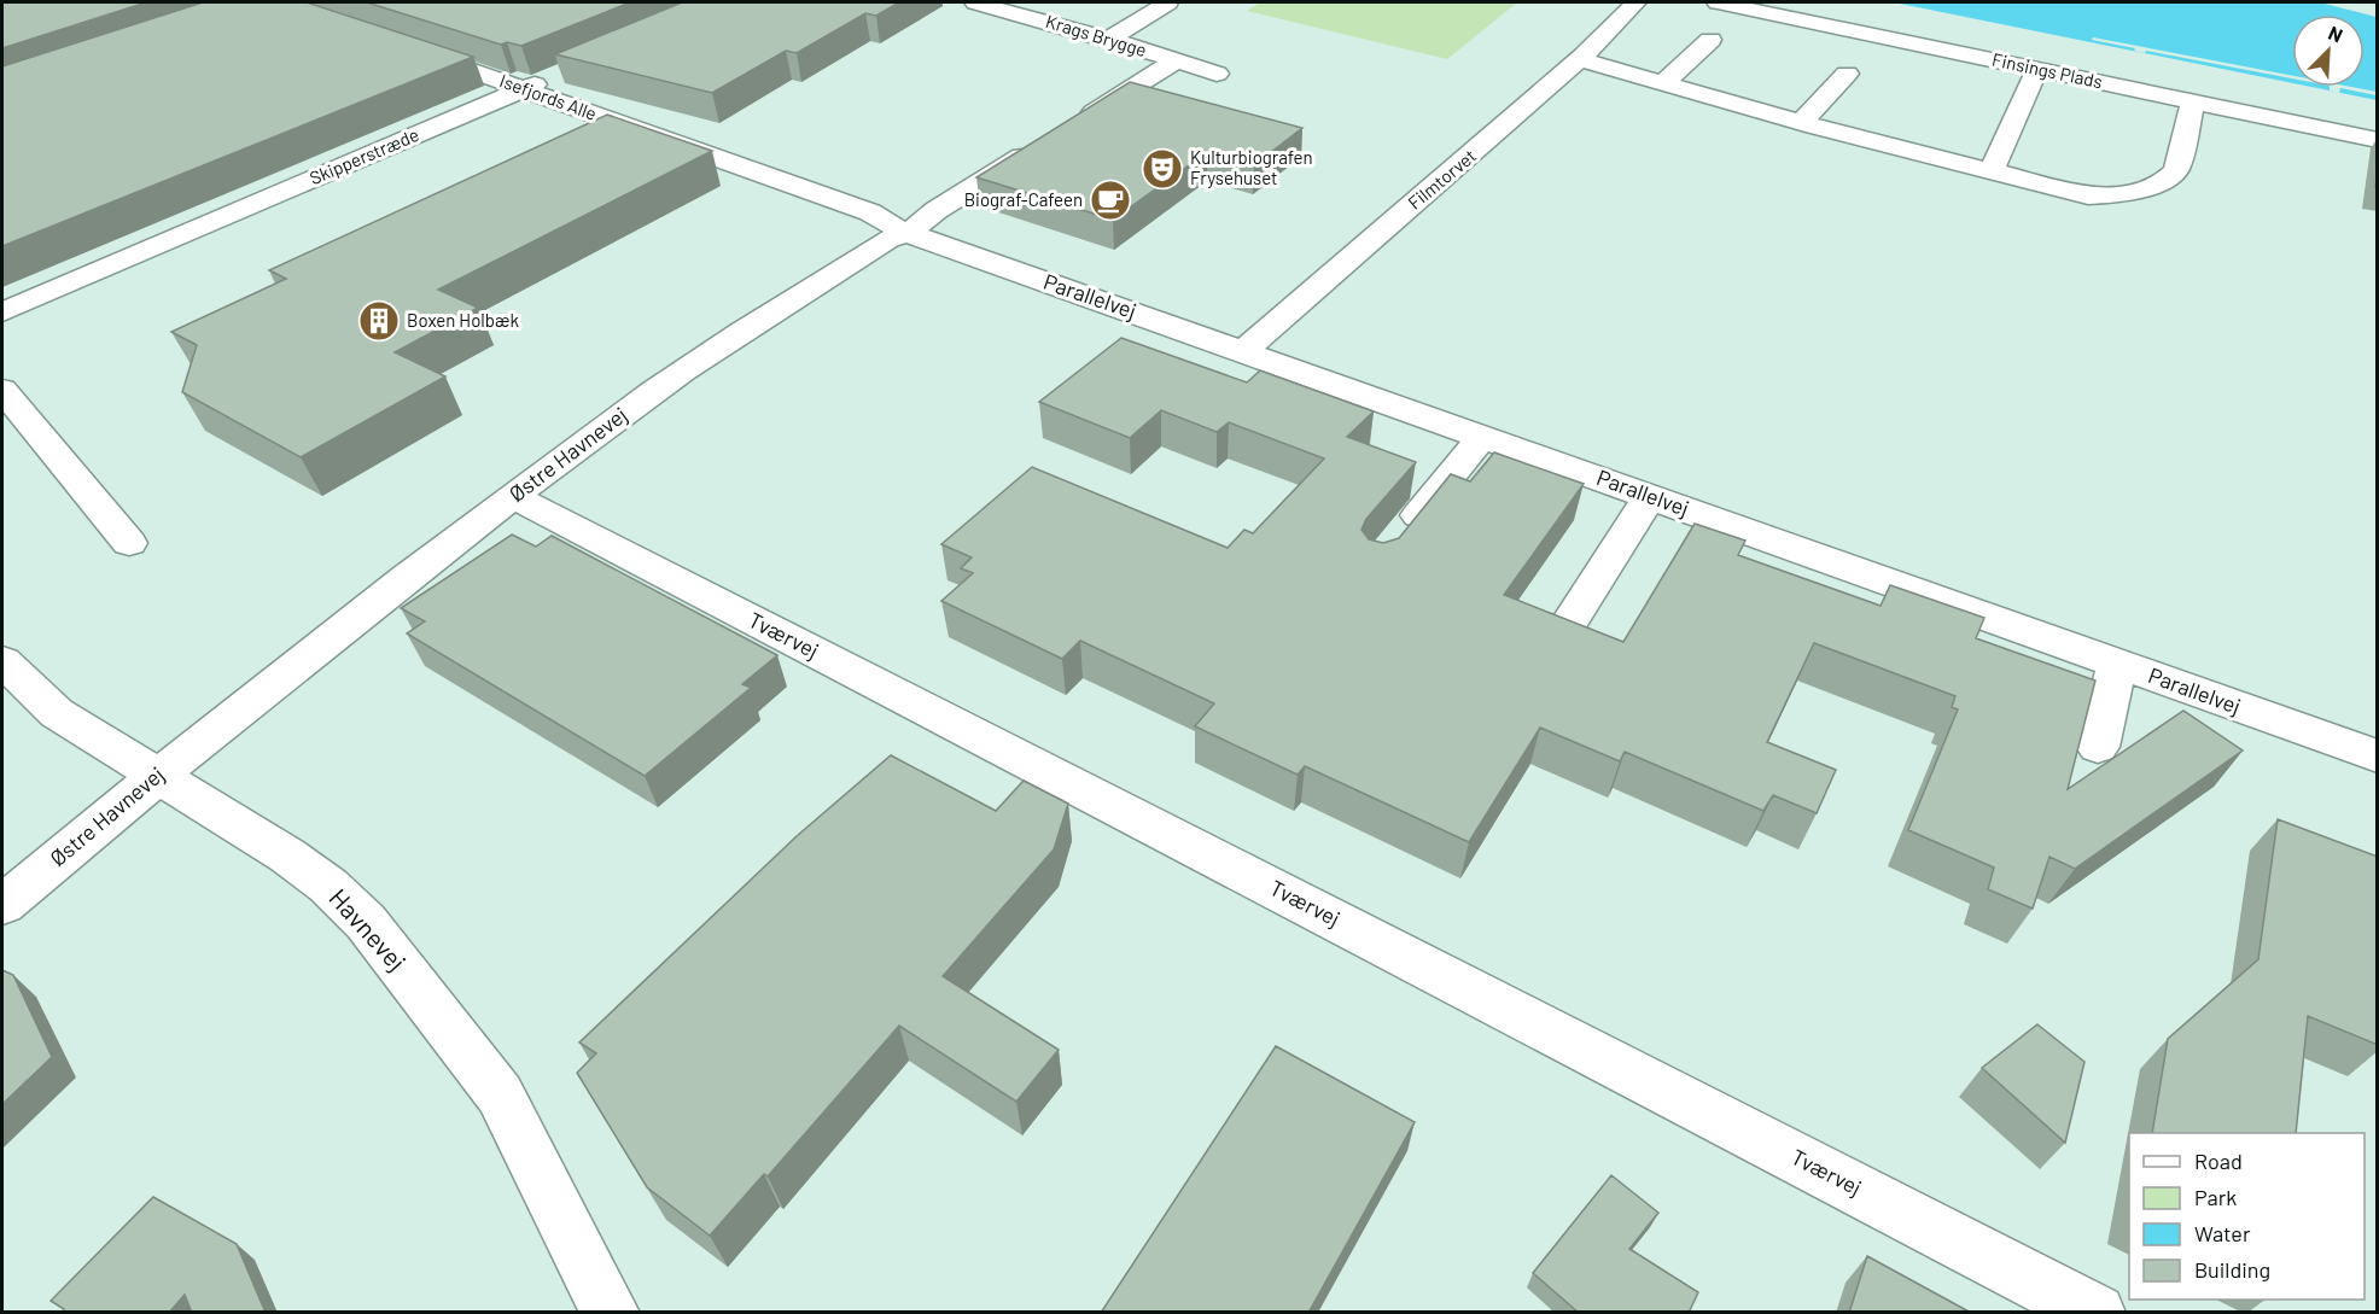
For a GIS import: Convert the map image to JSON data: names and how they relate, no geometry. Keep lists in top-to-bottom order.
{
  "streets": {
    "street": [
      "Krags Brygge",
      "Finsings Plads",
      "Isefjords Alle",
      "Skipperstræde",
      "Filmtorvet",
      "Parallelvej",
      "Østre Havnevej",
      "Tværvej",
      "Havnevej"
    ]
  },
  "crossings": [
    ["Isefjords Alle", "Skipperstræde"],
    ["Isefjords Alle", "Parallelvej"],
    ["Isefjords Alle", "Østre Havnevej"],
    ["Filmtorvet", "Parallelvej"],
    ["Parallelvej", "Østre Havnevej"],
    ["Østre Havnevej", "Tværvej"],
    ["Østre Havnevej", "Havnevej"]
  ],
  "places": {
    "theatre": ["Kulturbiografen Frysehuset"],
    "cafe": ["Biograf-Cafeen"],
    "building": ["Boxen Holbæk"]
  },
  "legend": [
    "Road",
    "Park",
    "Water",
    "Building"
  ],
  "north": "top right"
}
